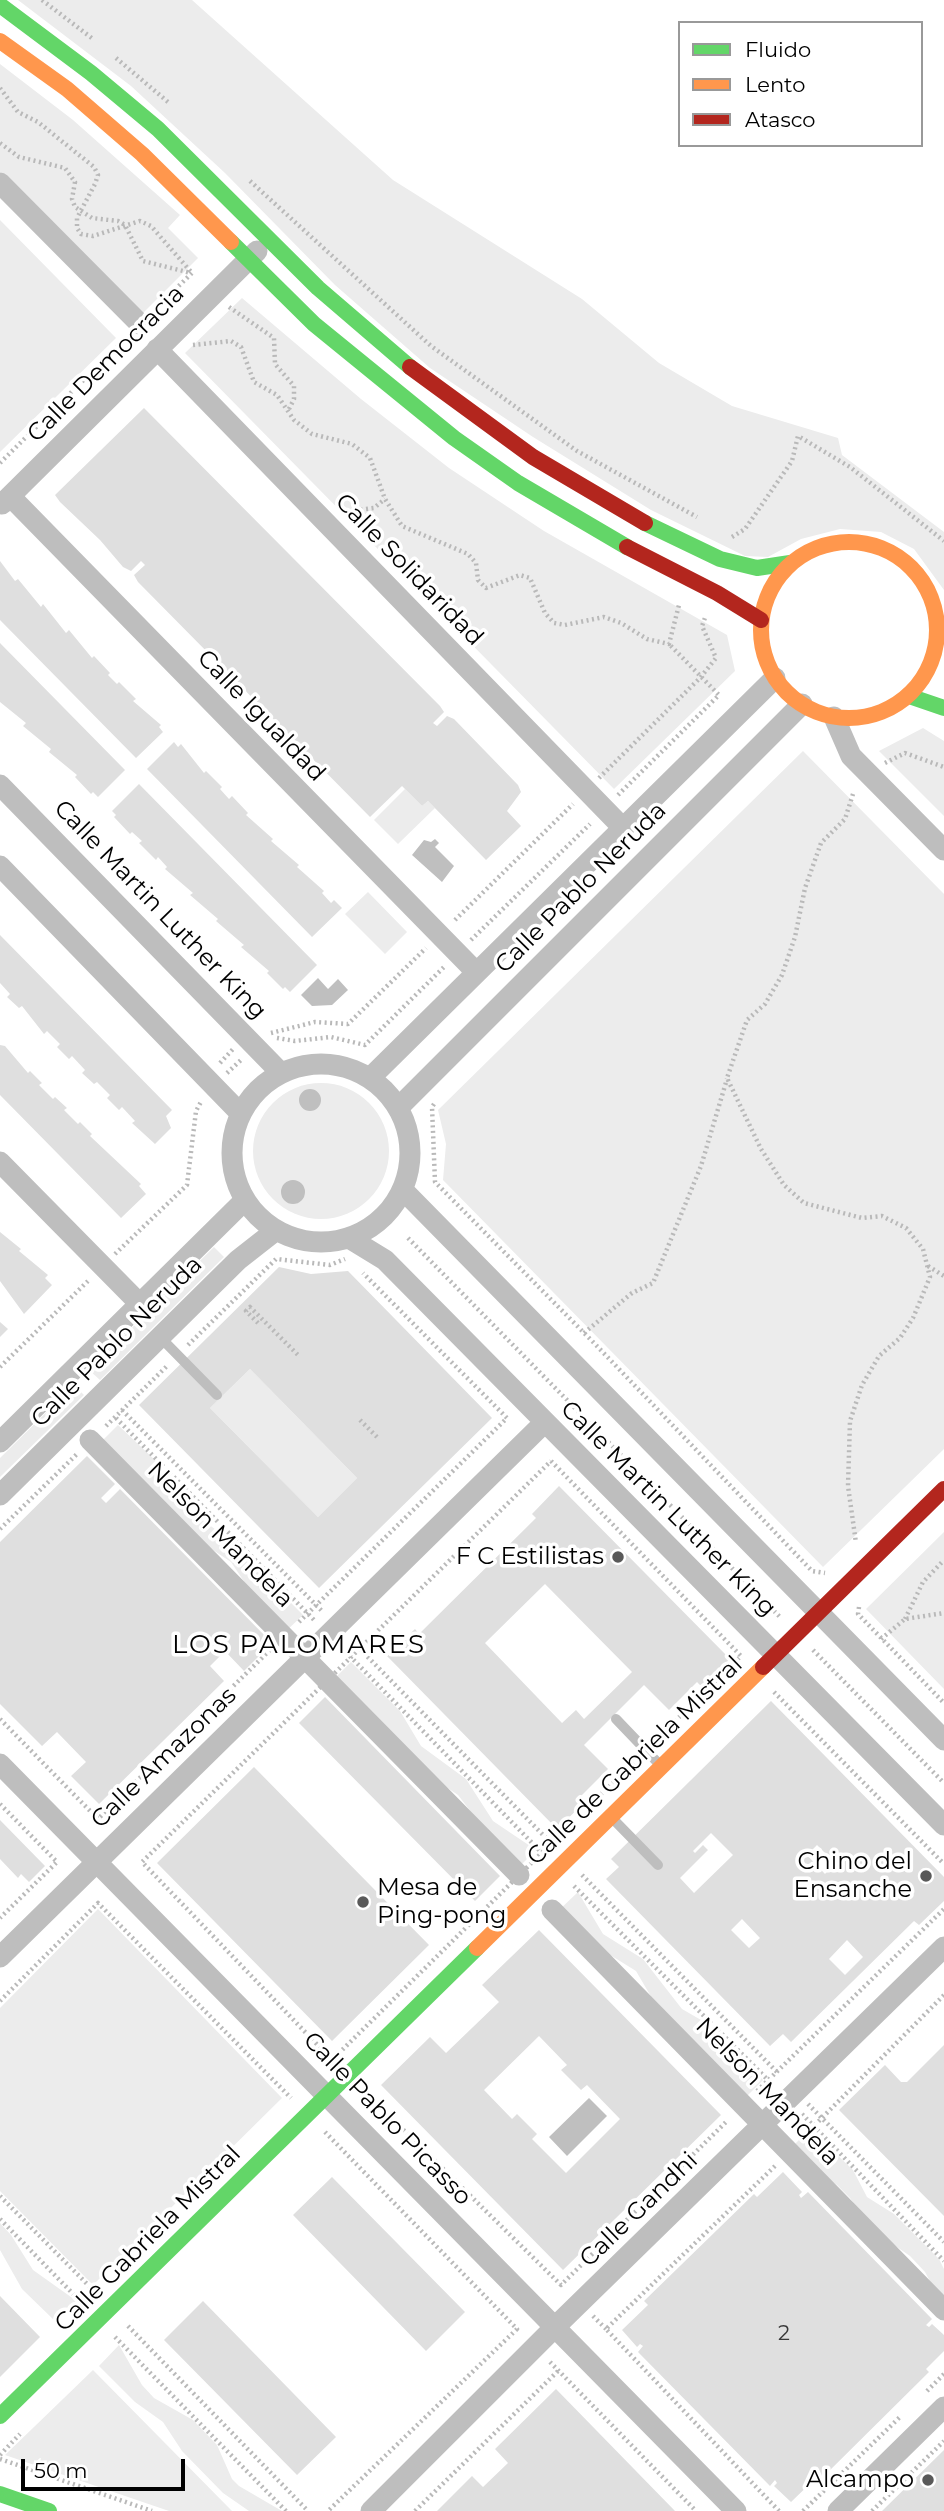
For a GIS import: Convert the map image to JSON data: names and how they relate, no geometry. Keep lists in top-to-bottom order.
{
  "streets": {
    "street": [
      "Calle Democracia",
      "Calle Solidaridad",
      "Calle Igualdad",
      "Calle Pablo Neruda",
      "Calle Martin Luther King",
      "Nelson Mandela",
      "Calle Amazonas",
      "Calle de Gabriela Mistral",
      "Calle Pablo Picasso",
      "Calle Gandhi",
      "Calle Gabriela Mistral"
    ]
  },
  "crossings": [
    ["Calle Democracia", "Calle Solidaridad"],
    ["Calle Democracia", "Calle Igualdad"],
    ["Calle Solidaridad", "Calle Pablo Neruda"],
    ["Calle Igualdad", "Calle Pablo Neruda"],
    ["Calle Pablo Neruda", "Calle Martin Luther King"],
    ["Calle Martin Luther King", "Calle Amazonas"],
    ["Calle Martin Luther King", "Calle de Gabriela Mistral"],
    ["Nelson Mandela", "Calle Amazonas"],
    ["Nelson Mandela", "Calle Gandhi"],
    ["Calle Amazonas", "Calle Pablo Picasso"],
    ["Calle de Gabriela Mistral", "Calle Pablo Picasso"],
    ["Calle de Gabriela Mistral", "Calle Gabriela Mistral"],
    ["Calle Pablo Picasso", "Calle Gandhi"],
    ["Calle Pablo Picasso", "Calle Gabriela Mistral"]
  ],
  "districts": ["LOS PALOMARES"],
  "places": [
    "F C Estilistas",
    "Chino del Ensanche",
    "Mesa de Ping-pong",
    "Alcampo"
  ],
  "house_numbers": ["2"],
  "legend": ["Fluido", "Lento", "Atasco"],
  "scale_bar": "50 m"
}
